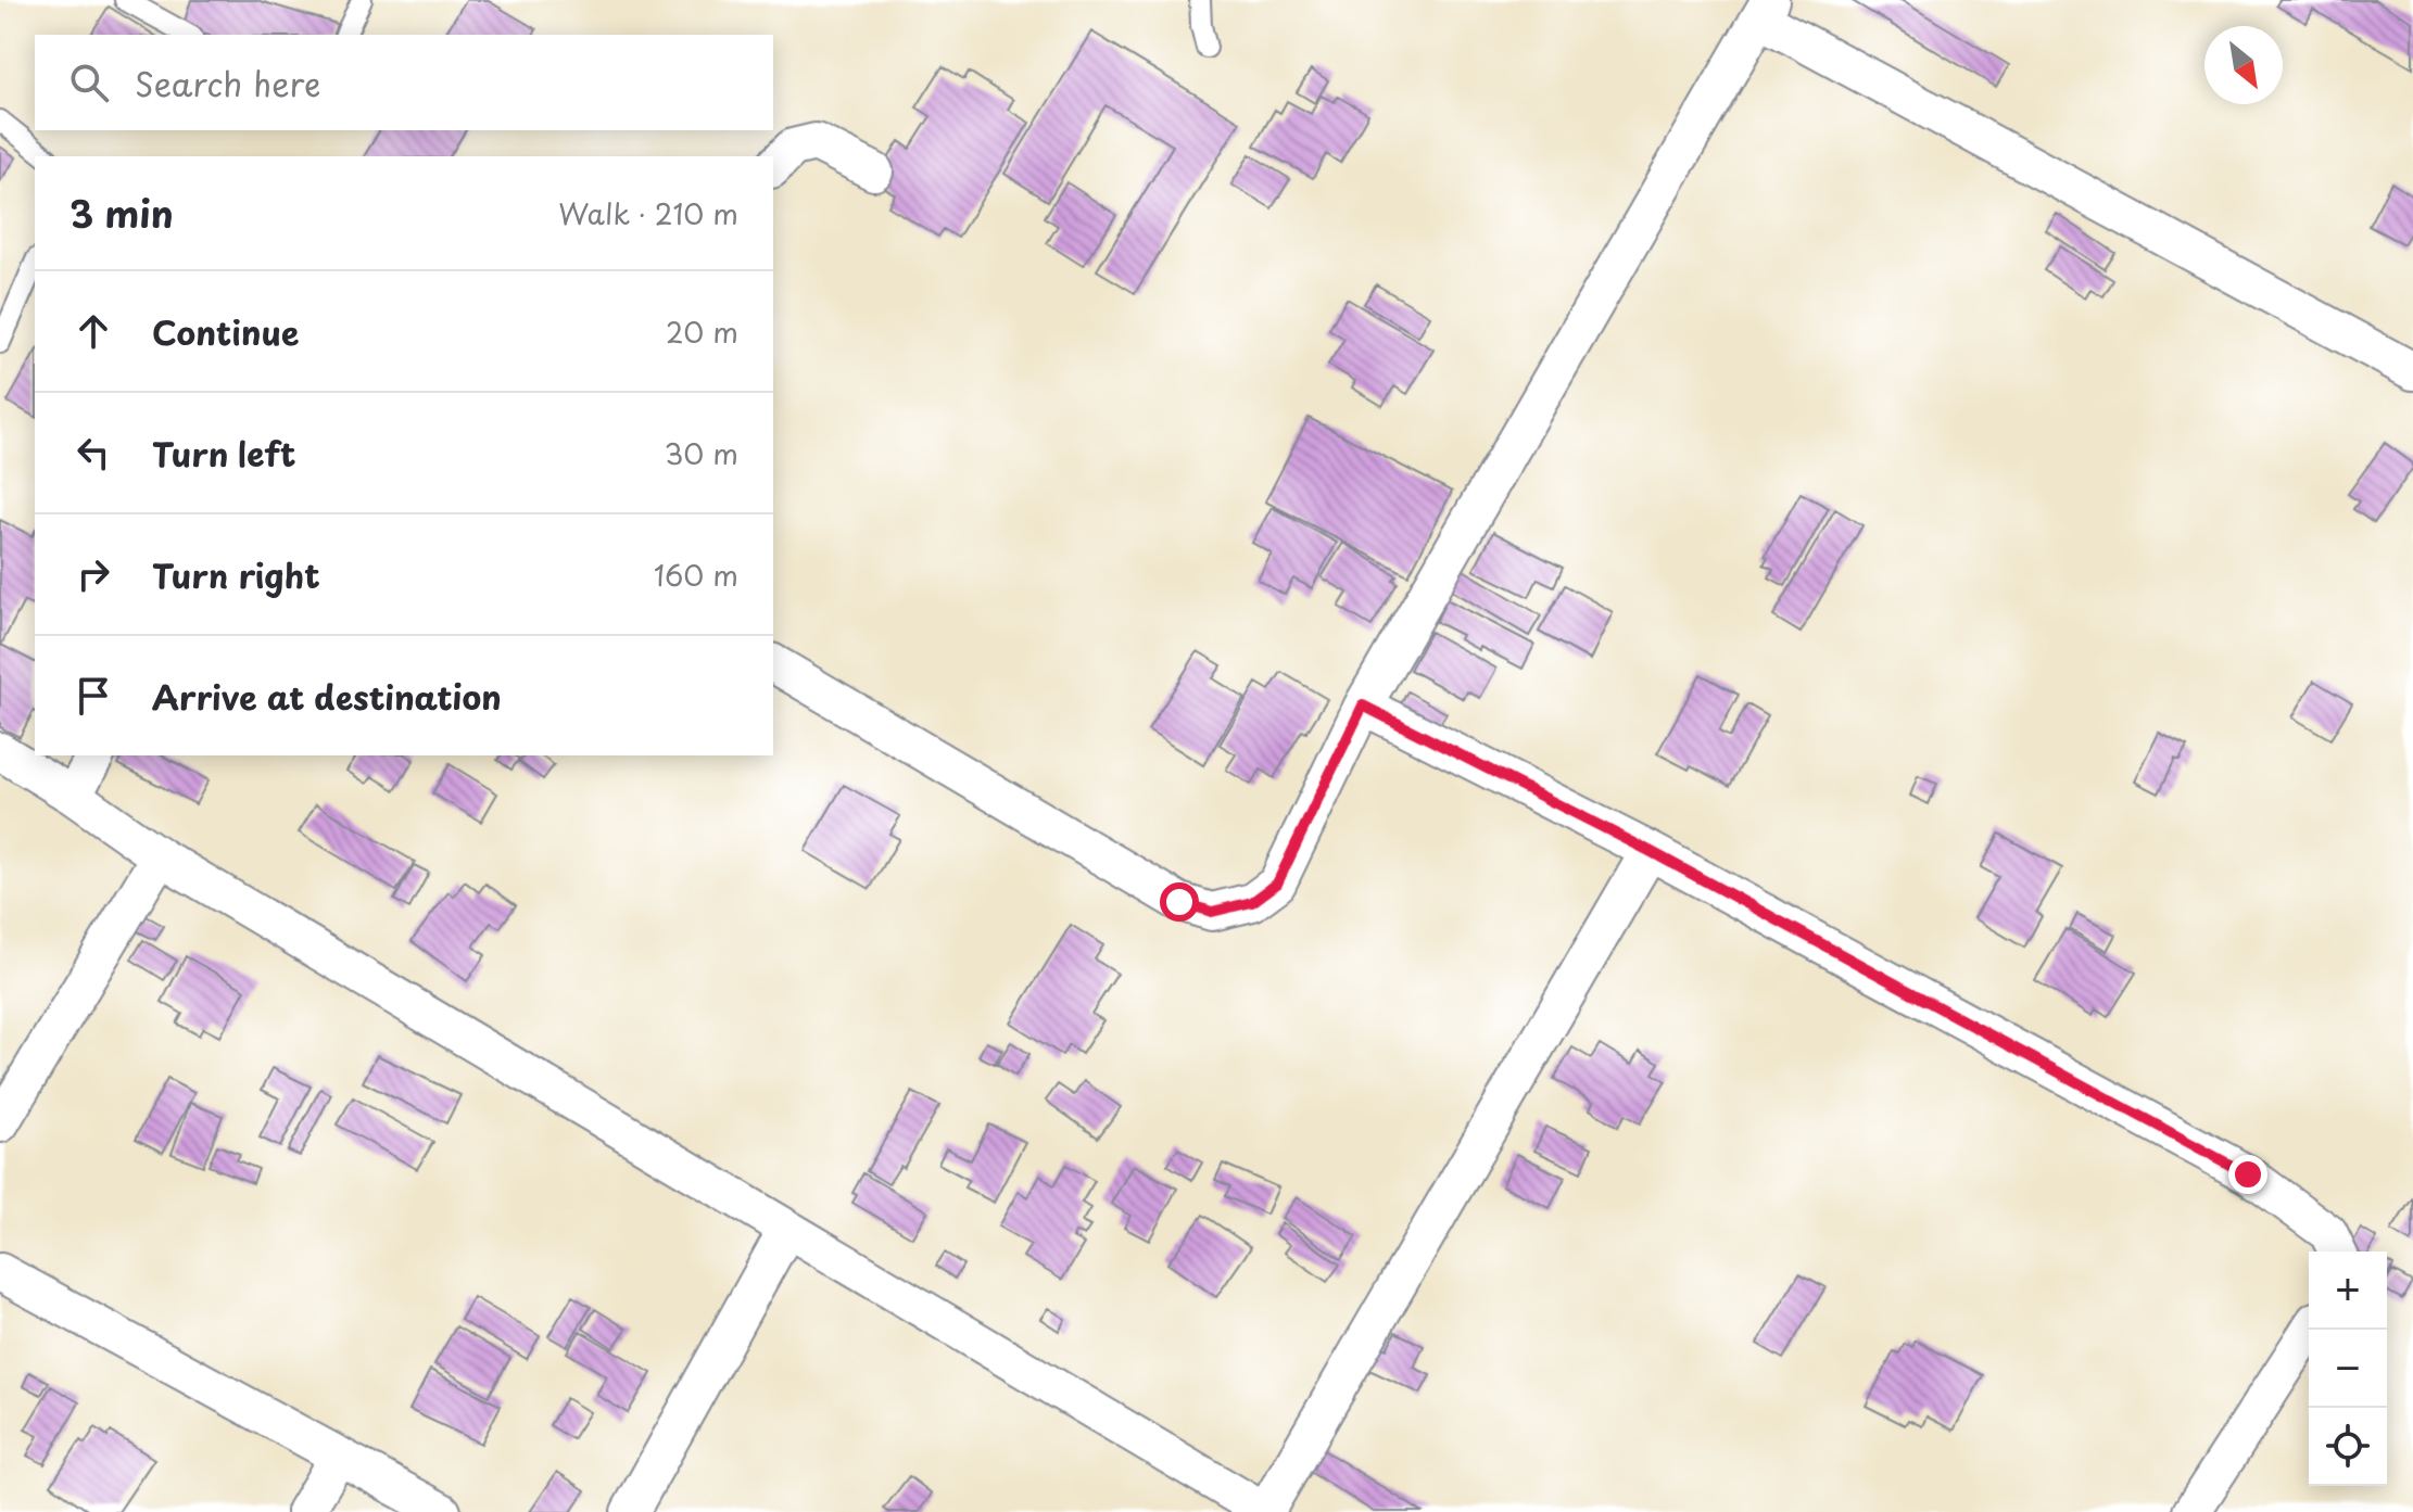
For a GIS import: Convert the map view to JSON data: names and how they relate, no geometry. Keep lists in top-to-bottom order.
{
  "north": "bottom right",
  "page": {
    "search": "Search here",
    "heading": ["3 min", "Walk · 210 m"],
    "list": [
      ["Continue", "20 m"],
      ["Turn left", "30 m"],
      ["Turn right", "160 m"],
      "Arrive at destination"
    ],
    "map_buttons": ["+", "−"]
  }
}
